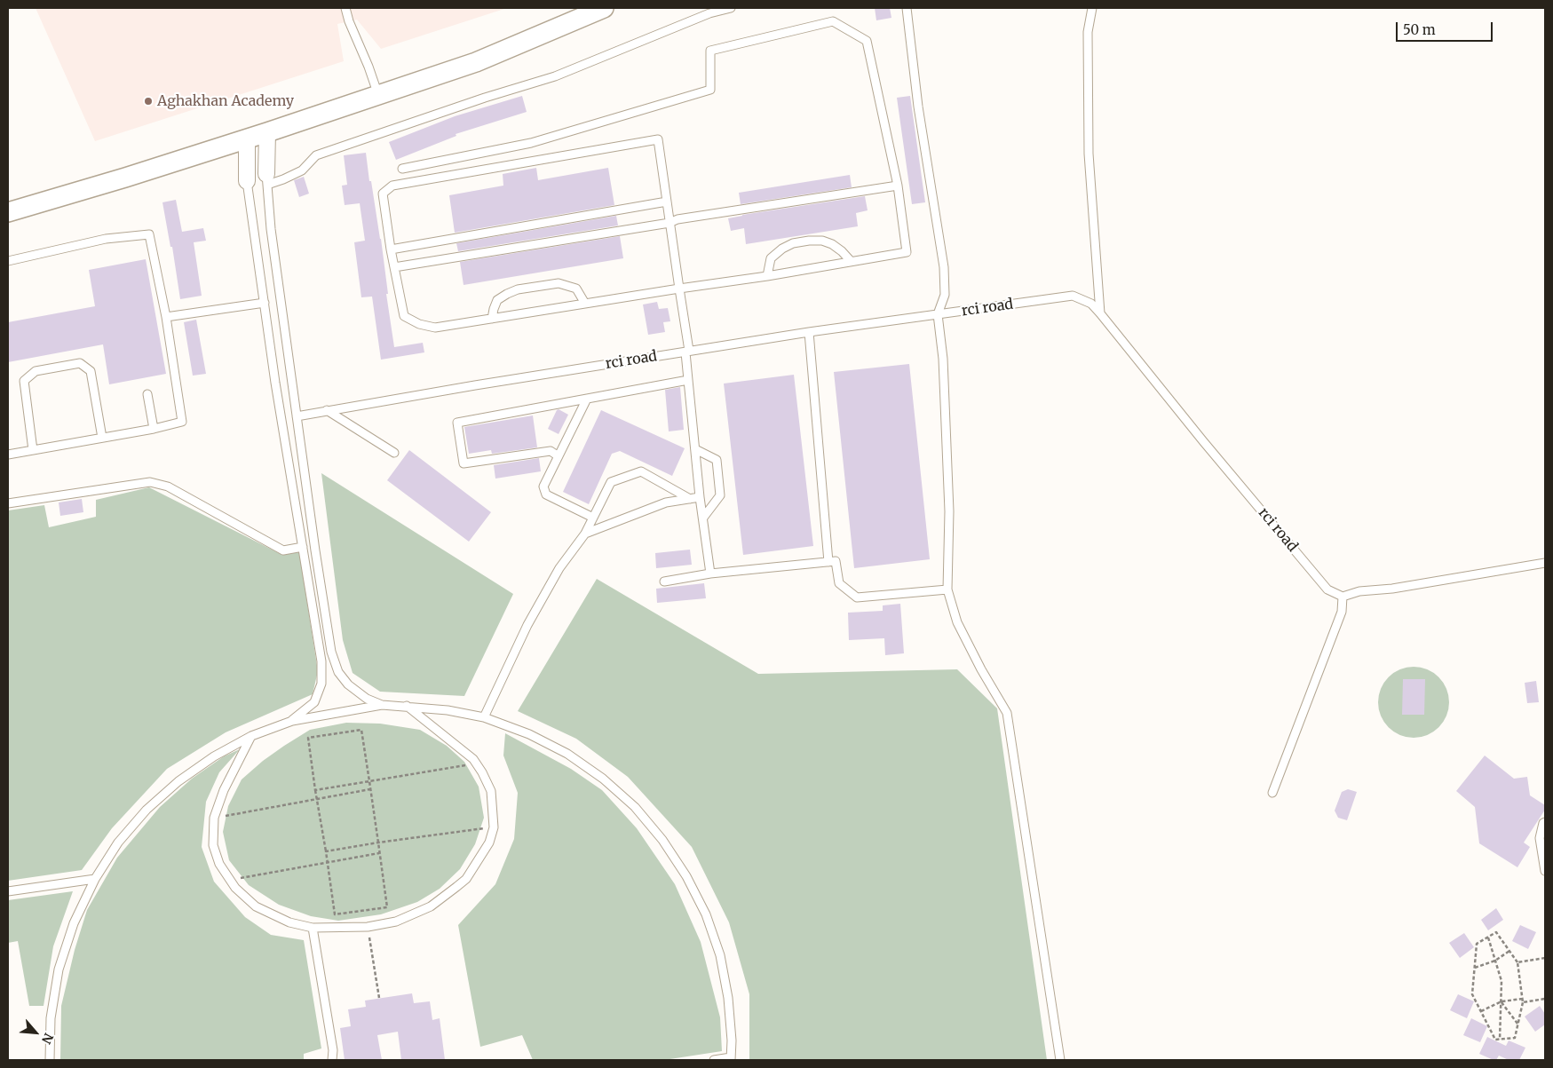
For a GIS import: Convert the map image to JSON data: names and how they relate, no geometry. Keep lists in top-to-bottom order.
{
  "streets": {
    "lane": ["rci road"]
  },
  "places": ["Aghakhan Academy"],
  "scale_bar": "50 m",
  "north": "bottom right"
}
